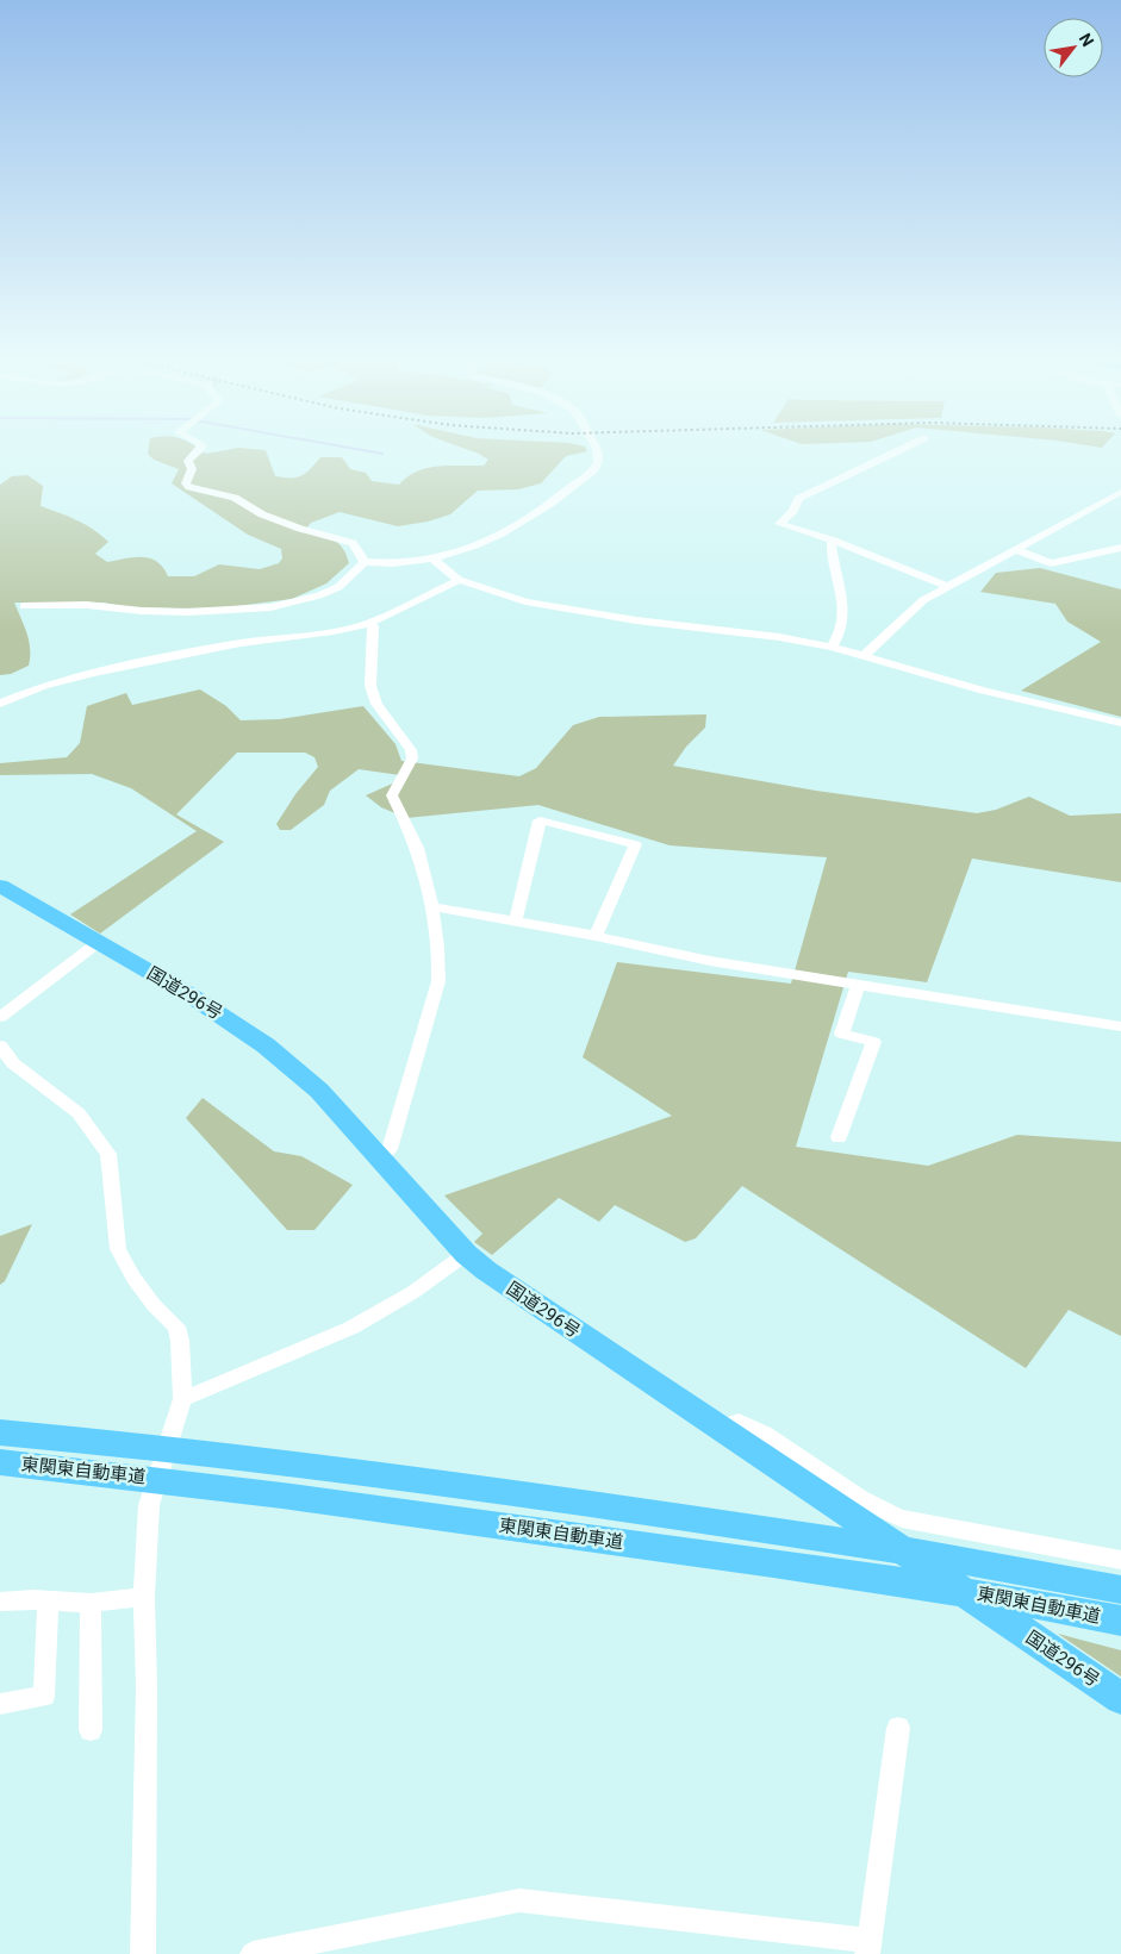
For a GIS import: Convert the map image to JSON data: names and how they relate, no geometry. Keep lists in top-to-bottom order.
{
  "streets": {
    "highway": ["国道296号", "東関東自動車道"]
  },
  "north": "top right"
}
